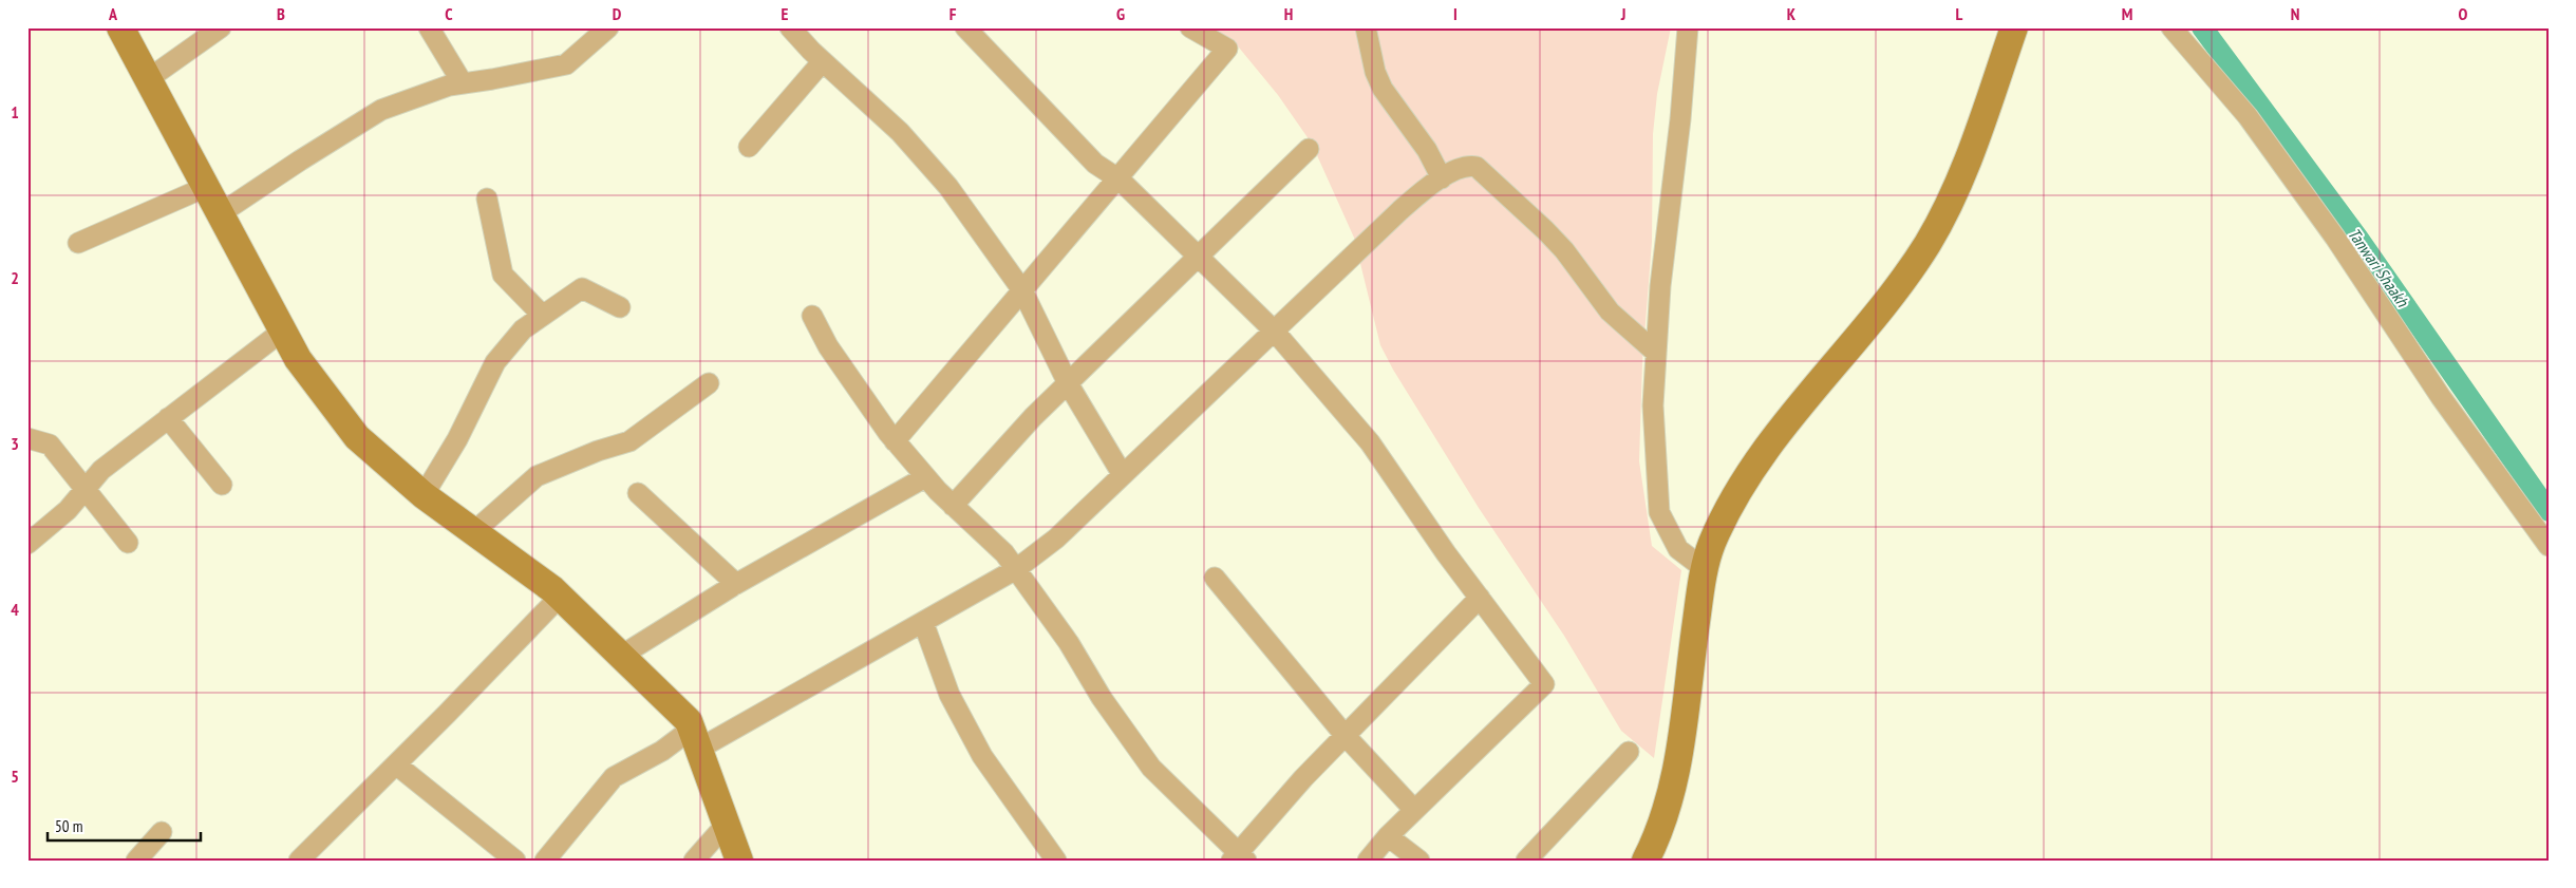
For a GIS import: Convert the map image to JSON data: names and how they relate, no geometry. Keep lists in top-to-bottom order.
{
  "water": ["Tanwari Shaakh"],
  "scale_bar": "50 m",
  "grid": {
    "columns": [
      "A",
      "B",
      "C",
      "D",
      "E",
      "F",
      "G",
      "H",
      "I",
      "J",
      "K",
      "L",
      "M",
      "N",
      "O"
    ],
    "rows": [
      "1",
      "2",
      "3",
      "4",
      "5"
    ]
  }
}
